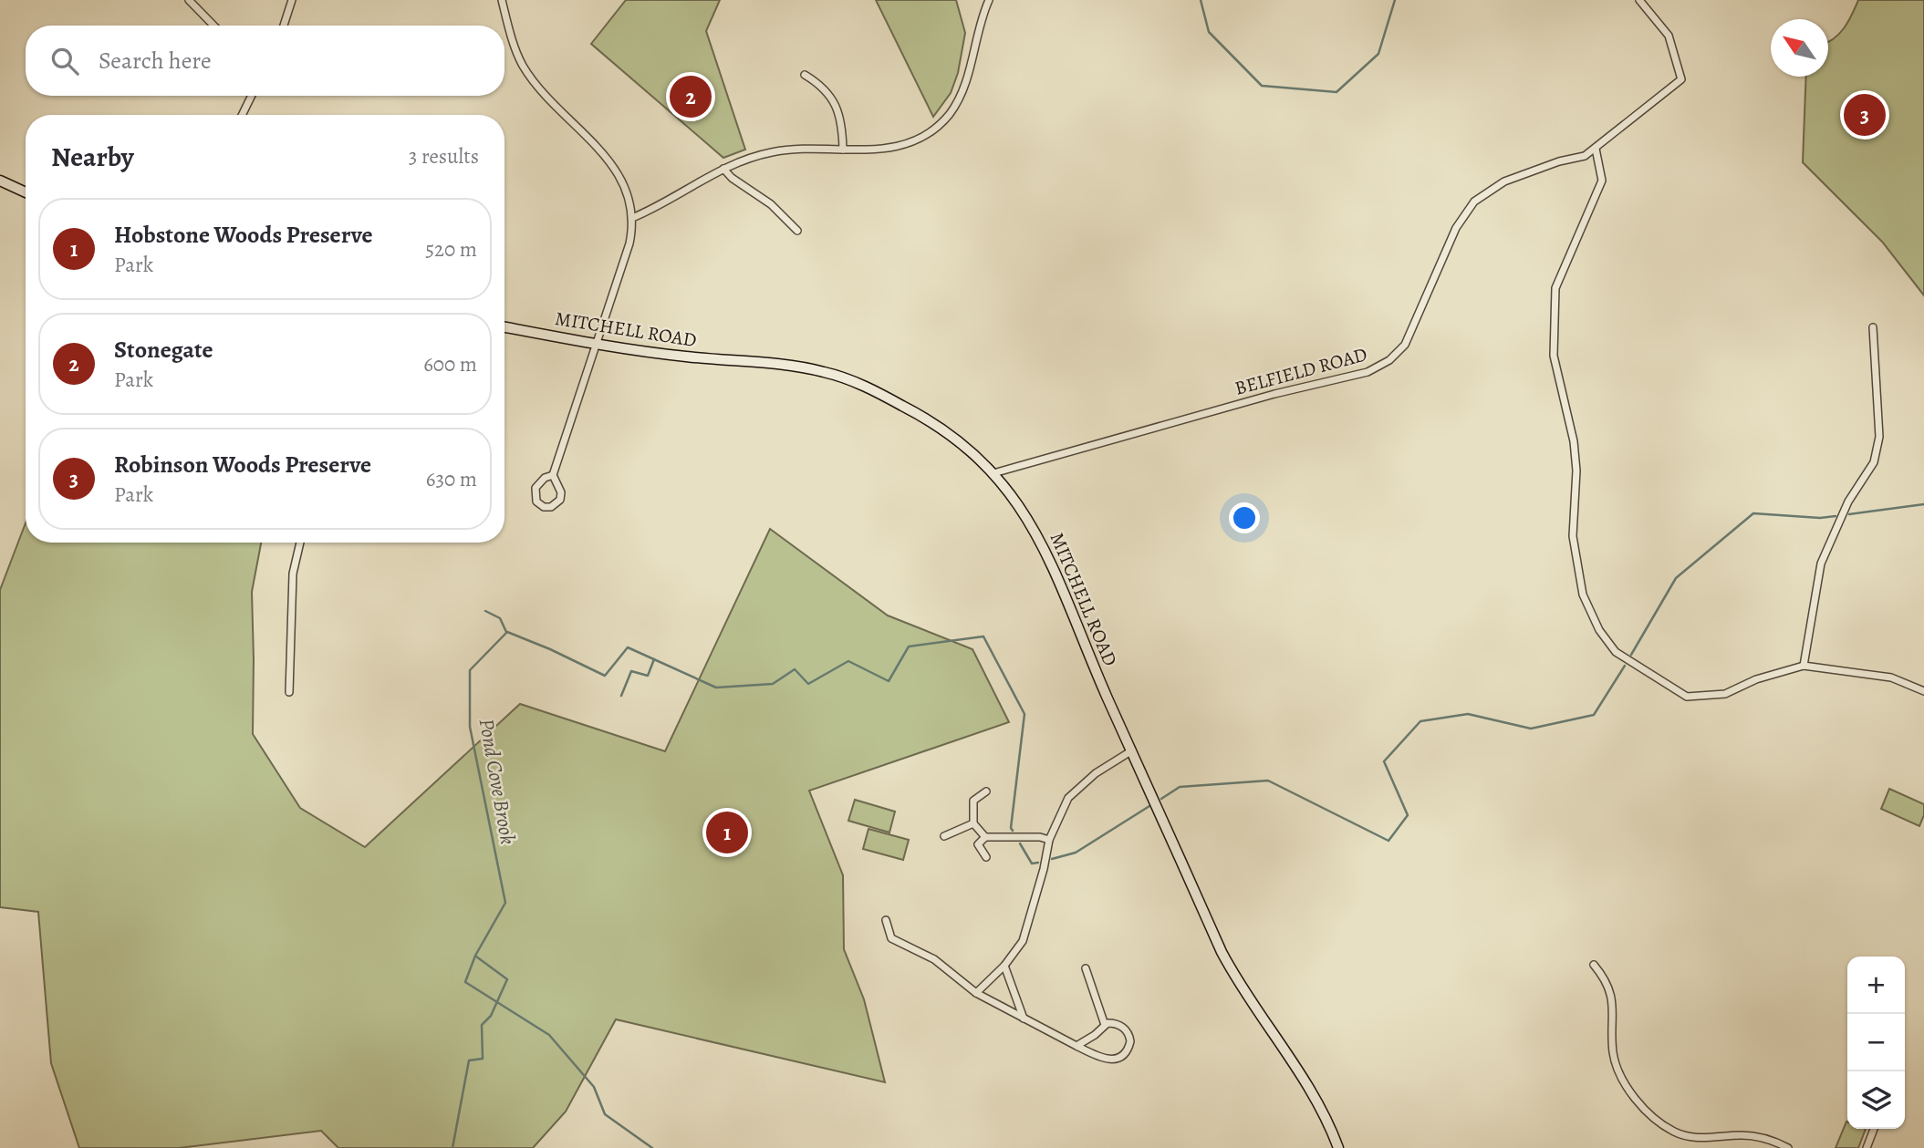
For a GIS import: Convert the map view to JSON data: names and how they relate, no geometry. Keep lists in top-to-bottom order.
{
  "streets": {
    "street": ["MITCHELL ROAD", "BELFIELD ROAD"]
  },
  "crossings": [
    ["MITCHELL ROAD", "BELFIELD ROAD"]
  ],
  "water": ["Pond Cove Brook"],
  "north": "top left",
  "page": {
    "search": "Search here",
    "pins": ["2", "3", "1"],
    "heading": ["Nearby", "3 results"],
    "list": [
      {
        "mark": "1",
        "name": "Hobstone Woods Preserve",
        "note": "Park",
        "value": "520 m"
      },
      {
        "mark": "2",
        "name": "Stonegate",
        "note": "Park",
        "value": "600 m"
      },
      {
        "mark": "3",
        "name": "Robinson Woods Preserve",
        "note": "Park",
        "value": "630 m"
      }
    ],
    "map_buttons": ["+", "−"]
  }
}
